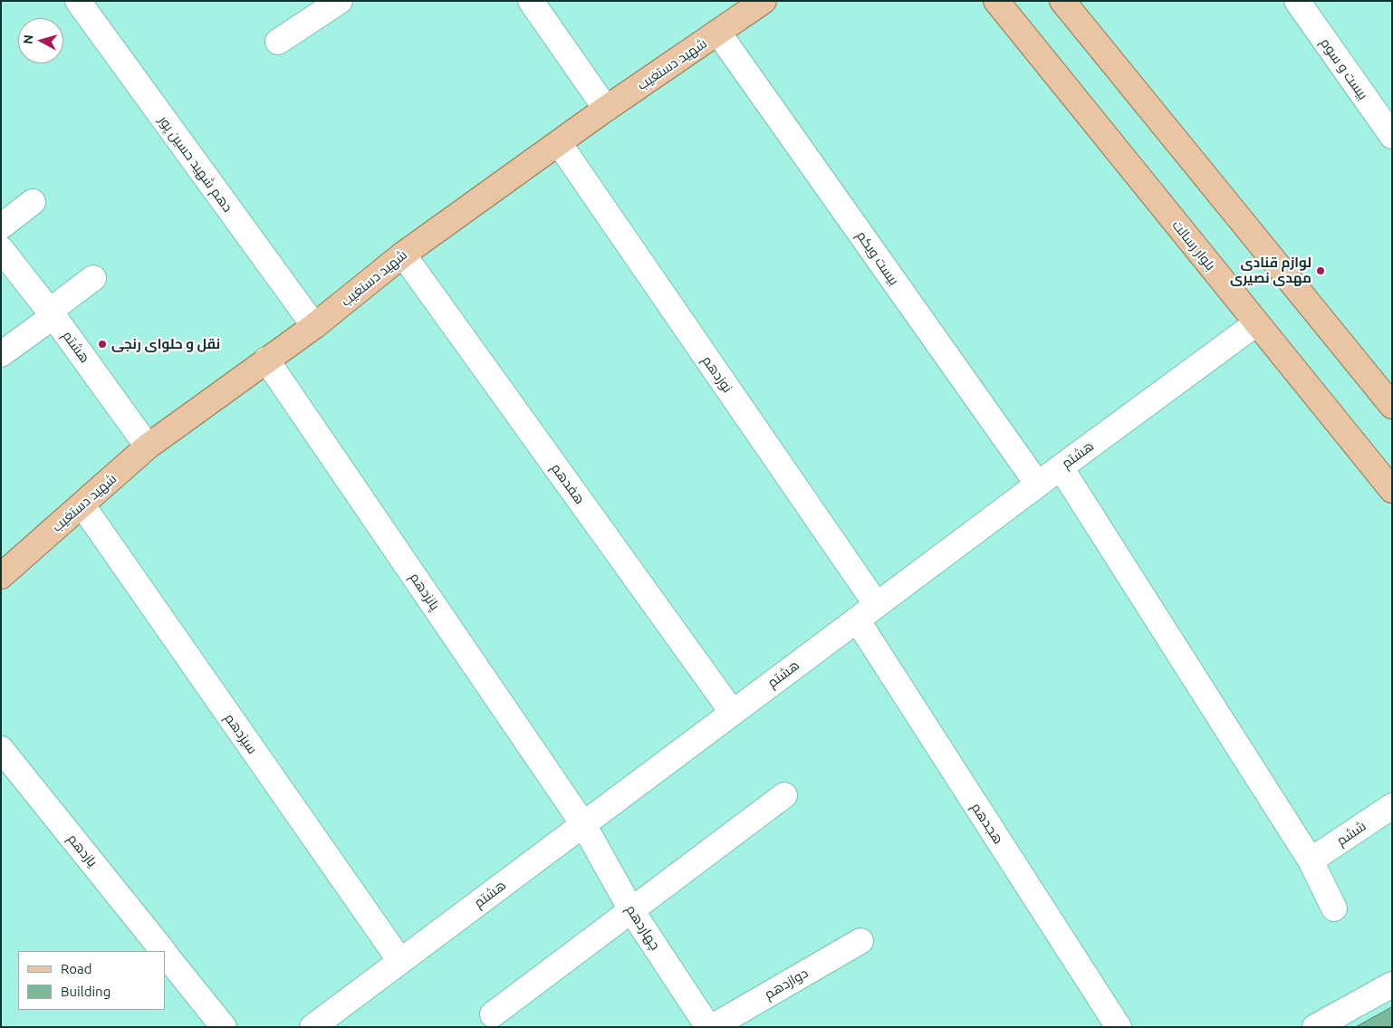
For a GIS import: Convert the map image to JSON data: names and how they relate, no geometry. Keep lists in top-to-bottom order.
{
  "streets": {
    "main road": ["شهید دستغیب", "بلوار رسالت"],
    "street": [
      "بیست و سوم",
      "دهم شهید حسین پور",
      "بیست ویکم",
      "هشتم",
      "نوزدهم",
      "هفدهم",
      "پانزدهم",
      "سیزدهم",
      "هجدهم",
      "ششم",
      "یازدهم",
      "چهاردهم",
      "دوازدهم"
    ]
  },
  "crossings": [
    ["شهید دستغیب", "دهم شهید حسین پور"],
    ["شهید دستغیب", "بیست ویکم"],
    ["شهید دستغیب", "هشتم"],
    ["شهید دستغیب", "نوزدهم"],
    ["شهید دستغیب", "هفدهم"],
    ["شهید دستغیب", "پانزدهم"],
    ["شهید دستغیب", "سیزدهم"],
    ["بلوار رسالت", "هشتم"],
    ["بیست ویکم", "هشتم"],
    ["هشتم", "نوزدهم"],
    ["هشتم", "هفدهم"],
    ["هشتم", "پانزدهم"],
    ["هشتم", "سیزدهم"],
    ["هشتم", "هجدهم"],
    ["هشتم", "چهاردهم"],
    ["پانزدهم", "چهاردهم"]
  ],
  "places": ["لوازم قنادی مهدی نصیری", "نقل و حلوای رنجی"],
  "legend": ["Road", "Building"],
  "north": "left"
}
